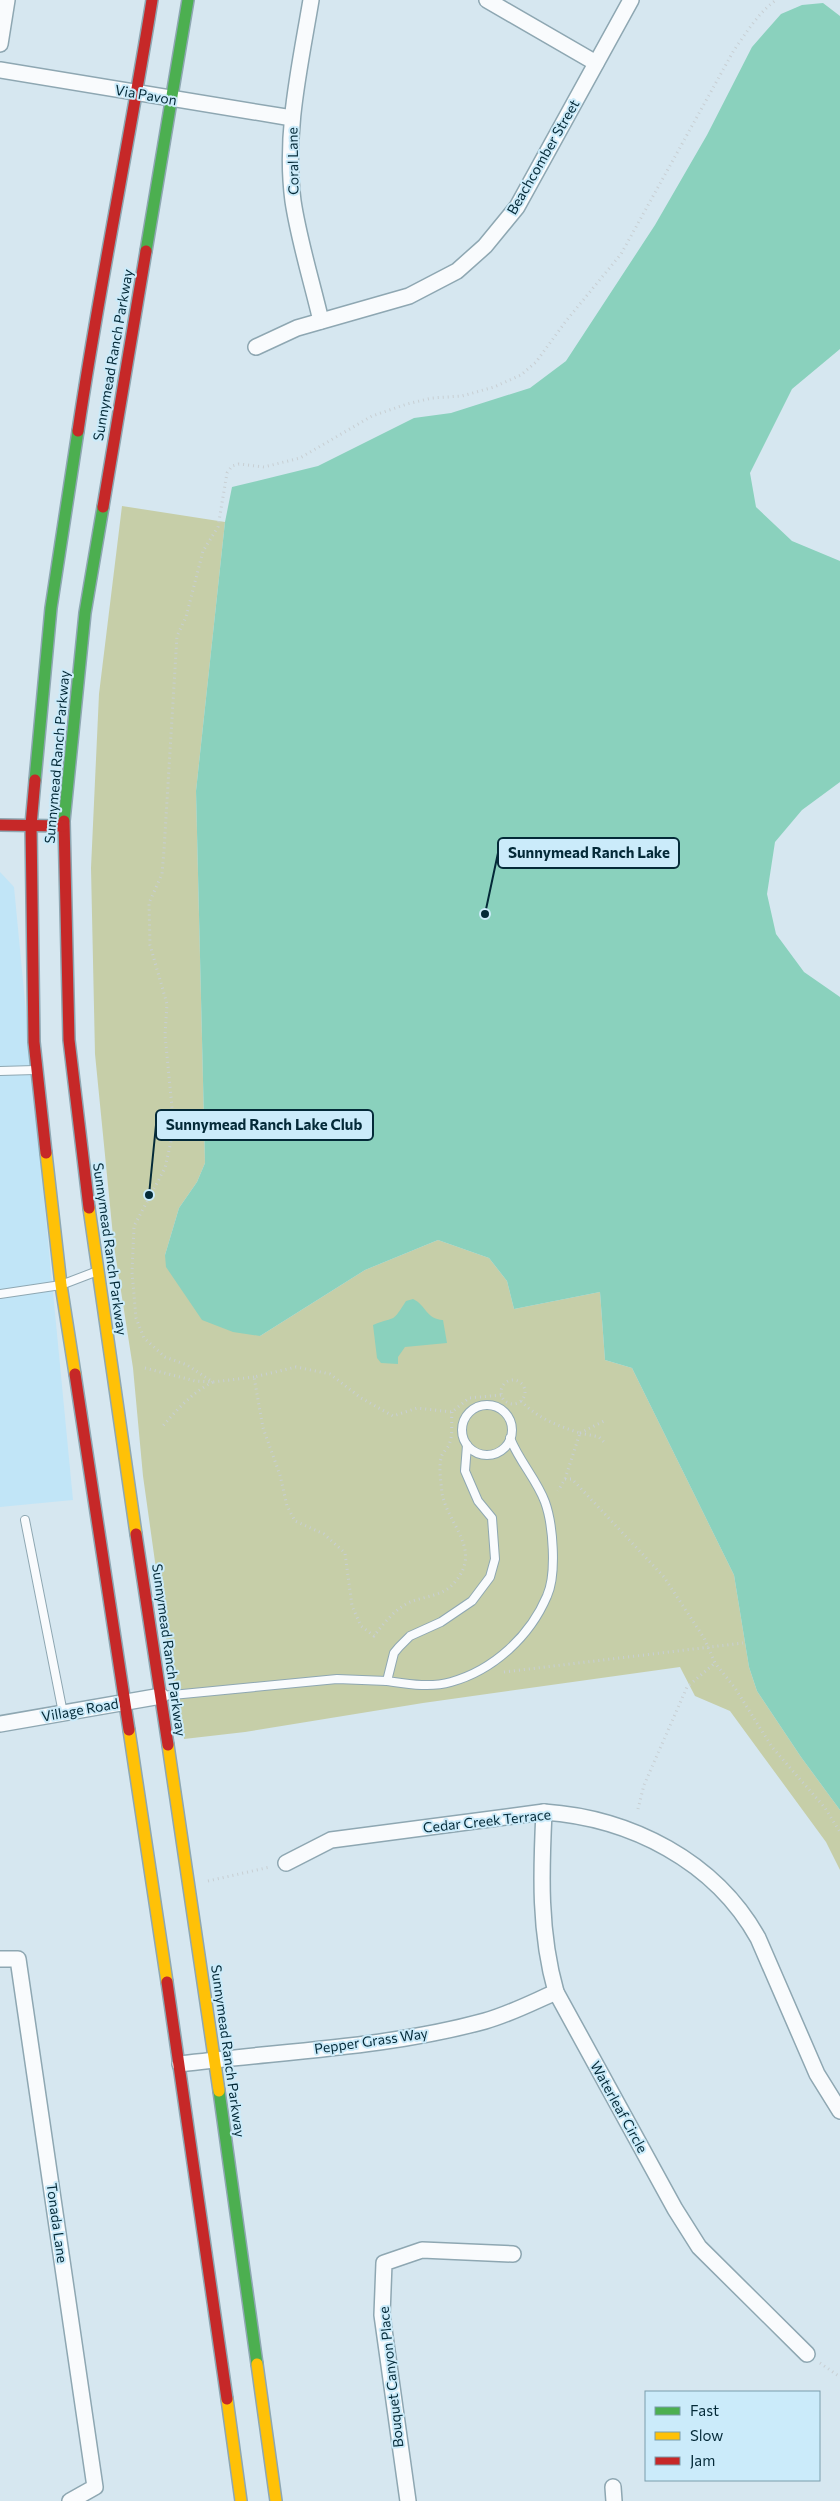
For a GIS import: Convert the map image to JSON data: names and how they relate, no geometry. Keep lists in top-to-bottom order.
{
  "streets": {
    "main road": ["Sunnymead Ranch Parkway"],
    "street": [
      "Via Pavon",
      "Beachcomber Street",
      "Coral Lane",
      "Village Road",
      "Cedar Creek Terrace",
      "Pepper Grass Way",
      "Waterleaf Circle",
      "Tonada Lane",
      "Bouquet Canyon Place"
    ]
  },
  "crossings": [
    ["Via Pavon", "Coral Lane"],
    ["Via Pavon", "Sunnymead Ranch Parkway"],
    ["Beachcomber Street", "Coral Lane"],
    ["Sunnymead Ranch Parkway", "Village Road"],
    ["Sunnymead Ranch Parkway", "Pepper Grass Way"],
    ["Cedar Creek Terrace", "Waterleaf Circle"],
    ["Pepper Grass Way", "Waterleaf Circle"]
  ],
  "places": ["Sunnymead Ranch Lake", "Sunnymead Ranch Lake Club"],
  "legend": ["Fast", "Slow", "Jam"]
}
